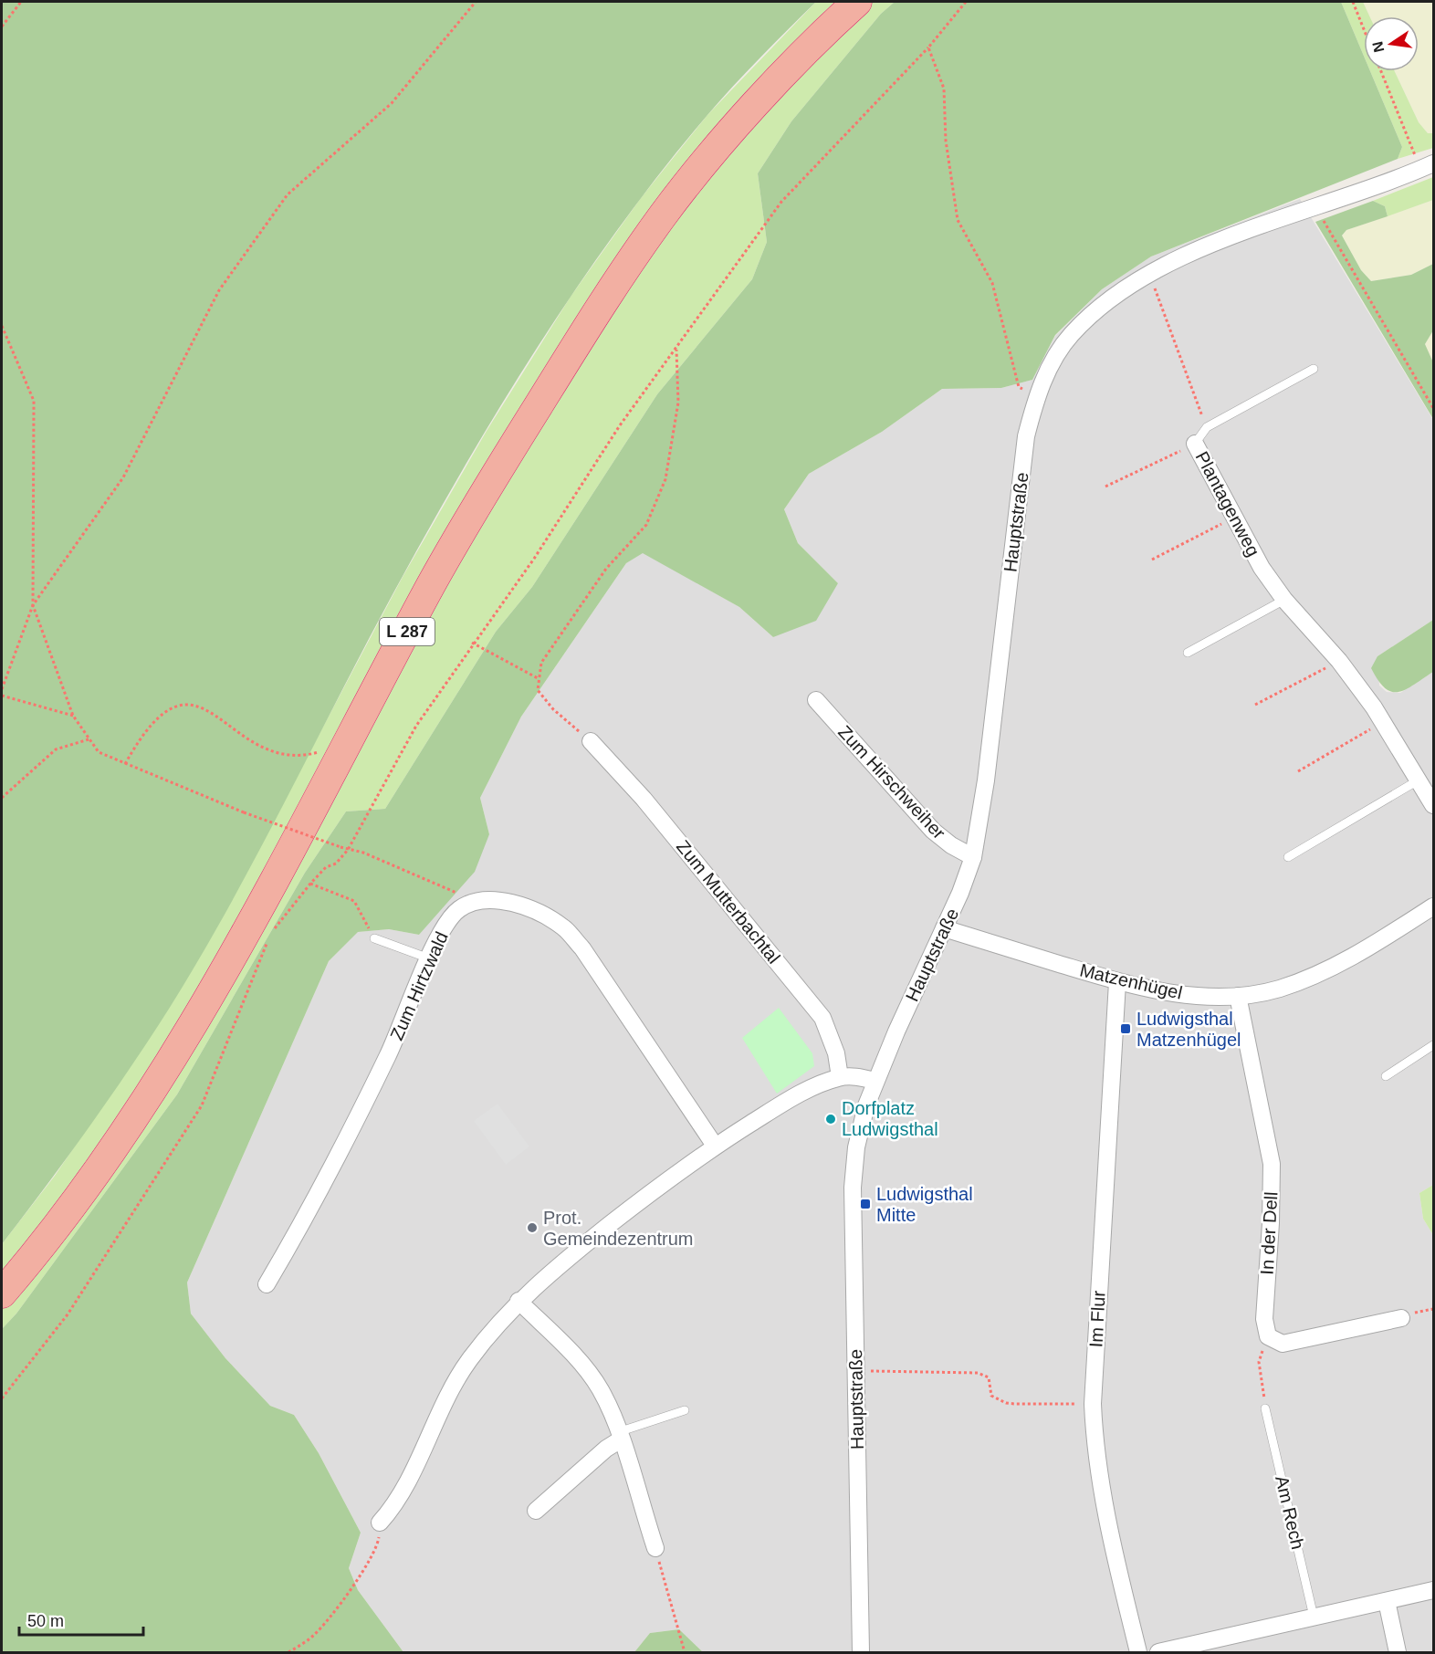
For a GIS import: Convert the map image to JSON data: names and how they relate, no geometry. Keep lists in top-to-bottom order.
{
  "streets": {
    "highway": ["L 287"],
    "street": [
      "Plantagenweg",
      "Hauptstraße",
      "Zum Hirschweiher",
      "Zum Mutterbachtal",
      "Matzenhügel",
      "Zum Hirtzwald",
      "In der Dell",
      "Im Flur"
    ],
    "lane": ["Am Rech"]
  },
  "crossings": [
    ["Hauptstraße", "Zum Hirschweiher"],
    ["Hauptstraße", "Matzenhügel"],
    ["Matzenhügel", "In der Dell"],
    ["Matzenhügel", "Im Flur"]
  ],
  "places": {
    "transit": ["Ludwigsthal Matzenhügel", "Ludwigsthal Mitte"],
    "other": ["Dorfplatz Ludwigsthal", "Prot. Gemeindezentrum"]
  },
  "scale_bar": "50 m",
  "north": "left"
}
